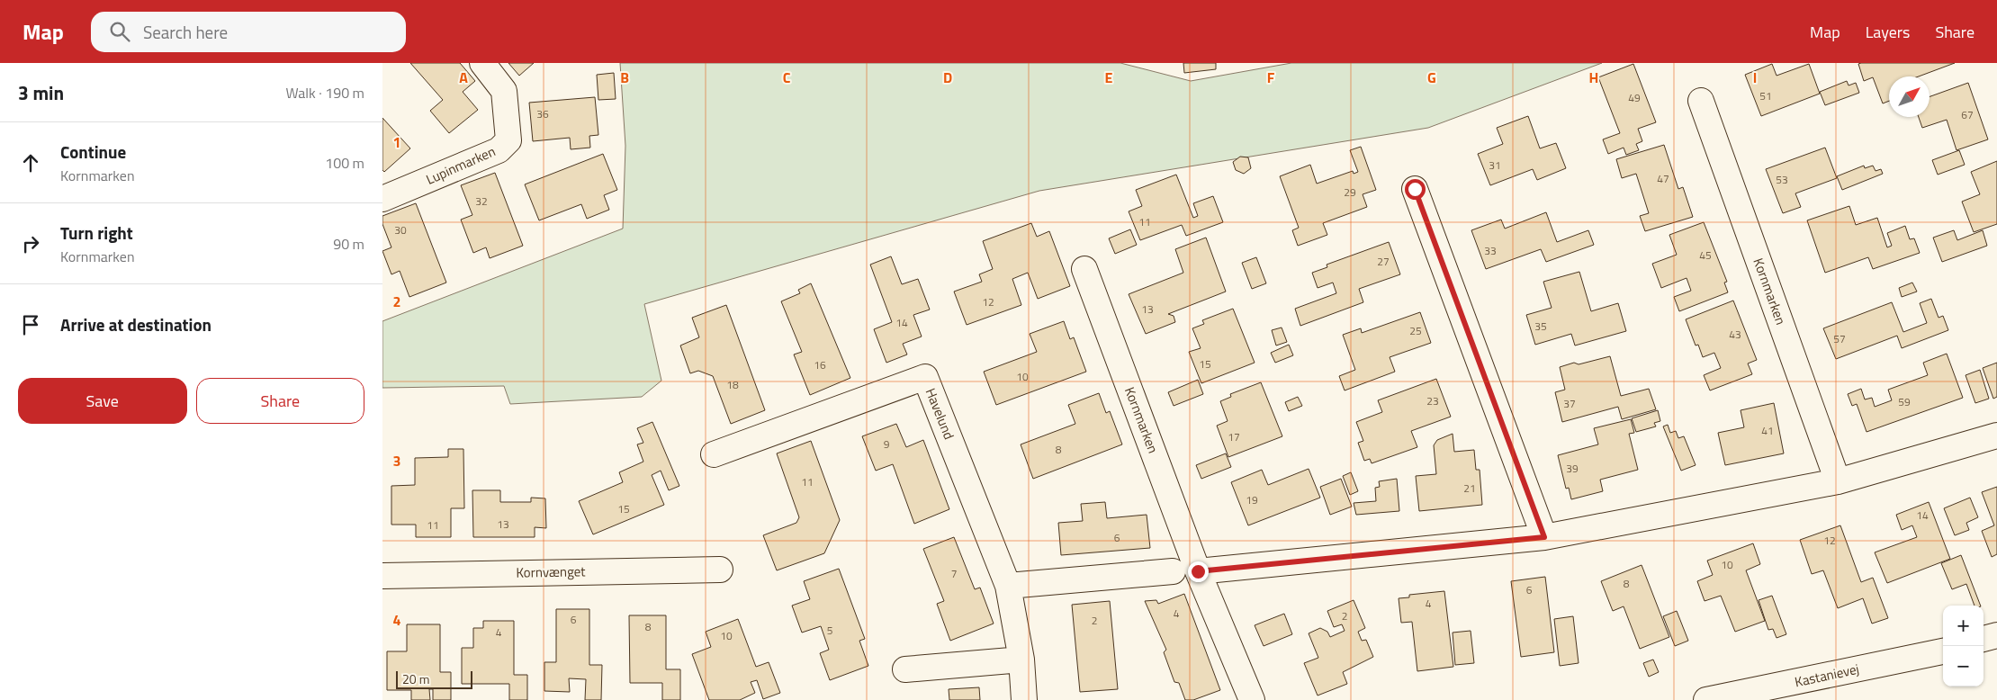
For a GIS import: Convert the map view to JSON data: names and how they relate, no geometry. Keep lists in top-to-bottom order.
{
  "streets": {
    "street": [
      "Lupinmarken",
      "Kornmarken",
      "Havelund",
      "Kornvænget",
      "Kastanievej"
    ]
  },
  "house_numbers": [
    "51",
    "49",
    "36",
    "67",
    "31",
    "47",
    "53",
    "29",
    "32",
    "11",
    "30",
    "33",
    "45",
    "27",
    "12",
    "13",
    "14",
    "35",
    "25",
    "43",
    "57",
    "15",
    "16",
    "10",
    "18",
    "23",
    "59",
    "37",
    "41",
    "17",
    "9",
    "8",
    "39",
    "11",
    "21",
    "19",
    "15",
    "14",
    "13",
    "11",
    "6",
    "12",
    "10",
    "7",
    "8",
    "6",
    "4",
    "4",
    "2",
    "6",
    "2",
    "8",
    "5",
    "4",
    "10"
  ],
  "scale_bar": "20 m",
  "north": "top right",
  "page": {
    "header": "Map",
    "search": "Search here",
    "nav": ["Map", "Layers", "Share"],
    "heading": ["3 min", "Walk · 190 m"],
    "list": [
      ["Continue", "Kornmarken", "100 m"],
      ["Turn right", "Kornmarken", "90 m"],
      "Arrive at destination"
    ],
    "buttons": ["Save", "Share"],
    "map_buttons": ["+", "−"],
    "scale": "20 m"
  },
  "grid": {
    "columns": [
      "A",
      "B",
      "C",
      "D",
      "E",
      "F",
      "G",
      "H",
      "I"
    ],
    "rows": [
      "1",
      "2",
      "3",
      "4"
    ]
  }
}
